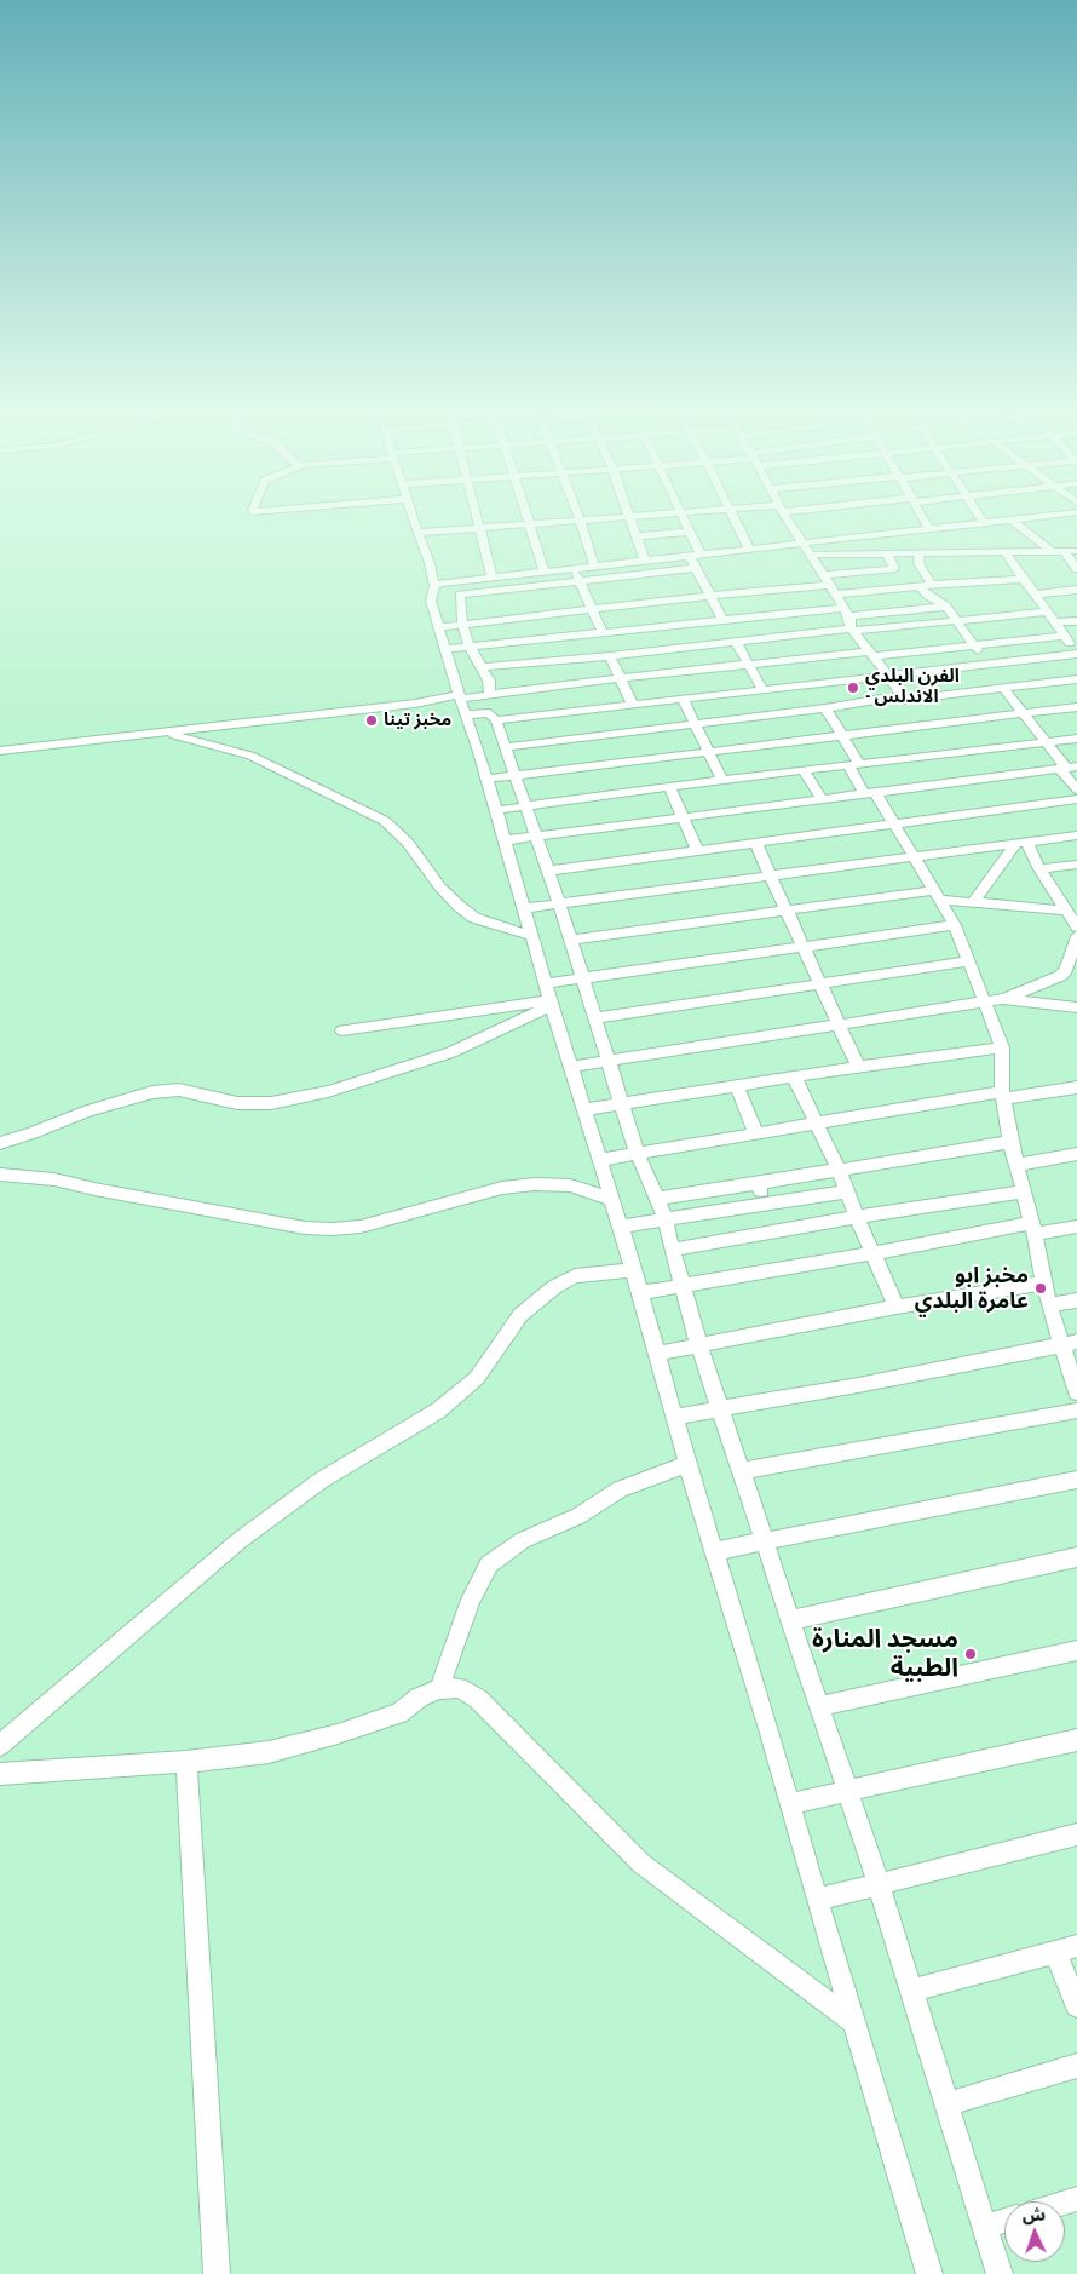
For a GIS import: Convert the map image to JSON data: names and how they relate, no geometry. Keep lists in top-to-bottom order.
{
  "places": [
    "الفرن البلدي - الاندلس",
    "مخبز تينا",
    "مخبز ابو عامرة البلدي",
    "مسجد المنارة الطبية"
  ],
  "north": "top"
}
